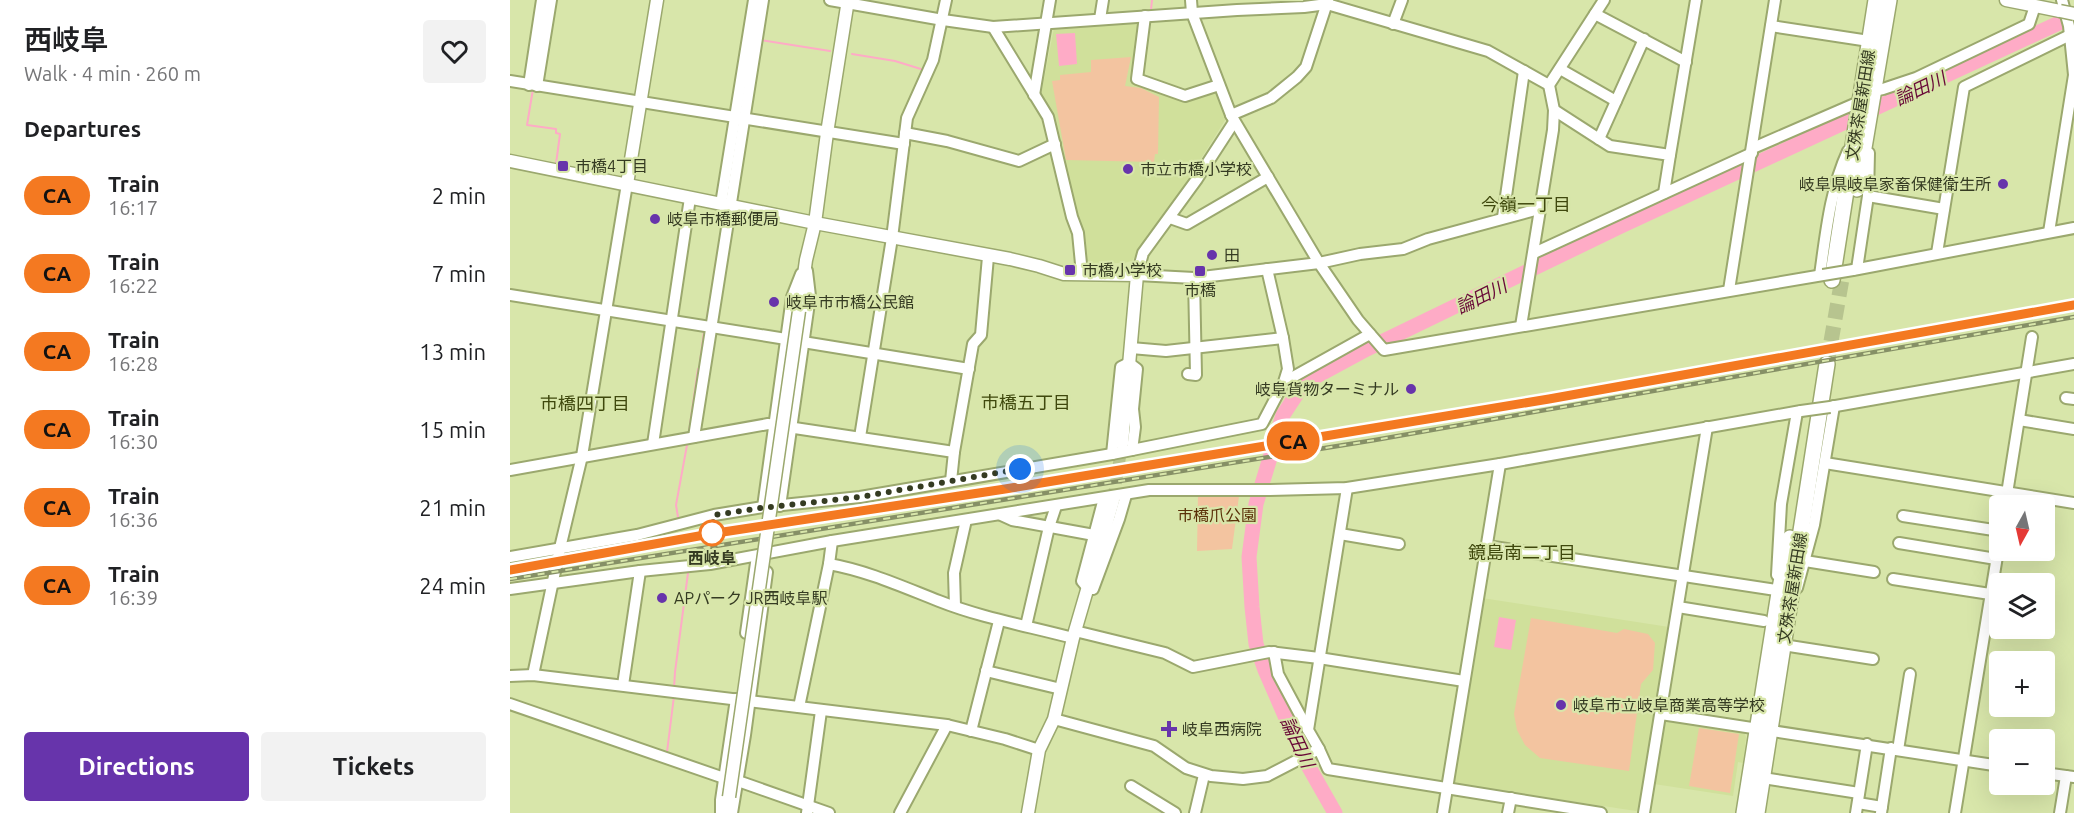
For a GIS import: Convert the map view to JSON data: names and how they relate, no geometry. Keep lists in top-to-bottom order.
{
  "streets": {
    "main road": ["文殊茶屋新田線"]
  },
  "districts": [
    "今嶺一丁目",
    "市橋五丁目",
    "市橋四丁目",
    "鏡島南二丁目"
  ],
  "water": ["論田川"],
  "parks": ["市橋爪公園"],
  "places": {
    "transit": ["市橋4丁目", "市橋小学校", "市橋"],
    "other": [
      "市立市橋小学校",
      "岐阜県岐阜家畜保健衛生所",
      "岐阜市橋郵便局",
      "田",
      "岐阜市市橋公民館",
      "岐阜貨物ターミナル",
      "西岐阜",
      "APパーク JR西岐阜駅",
      "岐阜市立岐阜商業高等学校"
    ],
    "health": ["岐阜西病院"]
  },
  "north": "bottom",
  "page": {
    "heading": [
      ["西岐阜", "Walk · 4 min · 260 m"],
      "Departures"
    ],
    "on_map": "CA",
    "list": [
      {
        "mark": "CA",
        "name": "Train",
        "note": "16:17",
        "value": "2 min"
      },
      {
        "mark": "CA",
        "name": "Train",
        "note": "16:22",
        "value": "7 min"
      },
      {
        "mark": "CA",
        "name": "Train",
        "note": "16:28",
        "value": "13 min"
      },
      {
        "mark": "CA",
        "name": "Train",
        "note": "16:30",
        "value": "15 min"
      },
      {
        "mark": "CA",
        "name": "Train",
        "note": "16:36",
        "value": "21 min"
      },
      {
        "mark": "CA",
        "name": "Train",
        "note": "16:39",
        "value": "24 min"
      }
    ],
    "map_buttons": ["+", "−"],
    "buttons": ["Directions", "Tickets"]
  }
}
